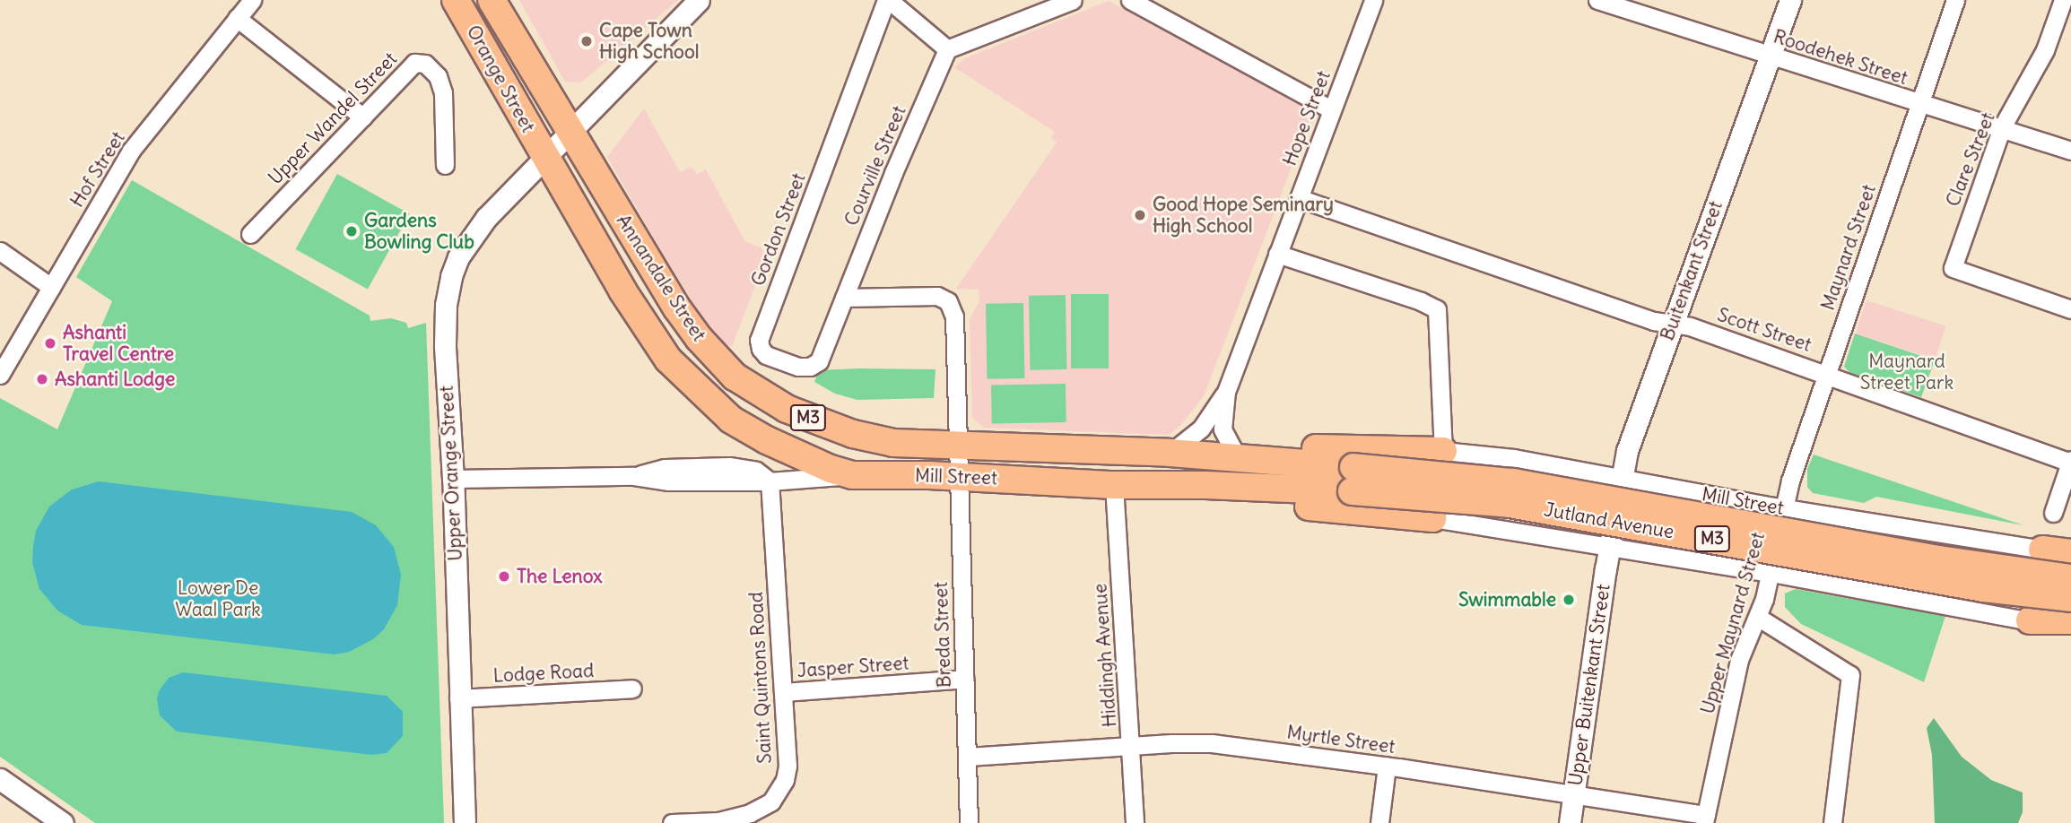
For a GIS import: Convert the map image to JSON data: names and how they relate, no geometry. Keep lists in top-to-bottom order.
{
  "streets": {
    "main road": [
      "Orange Street",
      "Annandale Street",
      "M3",
      "Mill Street",
      "Jutland Avenue"
    ],
    "street": [
      "Roodehek Street",
      "Upper Wandel Street",
      "Hope Street",
      "Clare Street",
      "Courville Street",
      "Hof Street",
      "Gordon Street",
      "Maynard Street",
      "Buitenkant Street",
      "Scott Street",
      "Upper Orange Street",
      "Upper Maynard Street",
      "Breda Street",
      "Hiddingh Avenue",
      "Jasper Street",
      "Lodge Road",
      "Saint Quintons Road",
      "Upper Buitenkant Street",
      "Myrtle Street"
    ]
  },
  "crossings": [
    ["Roodehek Street", "Clare Street"],
    ["Roodehek Street", "Maynard Street"],
    ["Roodehek Street", "Buitenkant Street"],
    ["Orange Street", "Annandale Street"],
    ["Orange Street", "Upper Orange Street"],
    ["Hope Street", "Scott Street"],
    ["Hope Street", "Mill Street"],
    ["Hope Street", "Jutland Avenue"],
    ["Courville Street", "Gordon Street"],
    ["Courville Street", "Breda Street"],
    ["Gordon Street", "Breda Street"],
    ["Maynard Street", "Scott Street"],
    ["Maynard Street", "Mill Street"],
    ["Maynard Street", "Upper Maynard Street"],
    ["Buitenkant Street", "Scott Street"],
    ["Buitenkant Street", "Mill Street"],
    ["Buitenkant Street", "Upper Buitenkant Street"],
    ["Annandale Street", "Upper Orange Street"],
    ["Annandale Street", "Mill Street"],
    ["Annandale Street", "Breda Street"],
    ["Upper Orange Street", "Lodge Road"],
    ["Mill Street", "Jutland Avenue"],
    ["Mill Street", "Upper Maynard Street"],
    ["Mill Street", "Breda Street"],
    ["Mill Street", "Hiddingh Avenue"],
    ["Mill Street", "Saint Quintons Road"],
    ["Upper Maynard Street", "Myrtle Street"],
    ["Breda Street", "Jasper Street"],
    ["Breda Street", "Myrtle Street"],
    ["Hiddingh Avenue", "Myrtle Street"],
    ["Jasper Street", "Saint Quintons Road"],
    ["Upper Buitenkant Street", "Myrtle Street"]
  ],
  "parks": ["Maynard Street Park", "Lower De Waal Park"],
  "places": [
    "Cape Town High School",
    "Good Hope Seminary High School",
    "Gardens Bowling Club",
    "Ashanti Travel Centre",
    "Ashanti Lodge",
    "The Lenox",
    "Swimmable"
  ]
}
